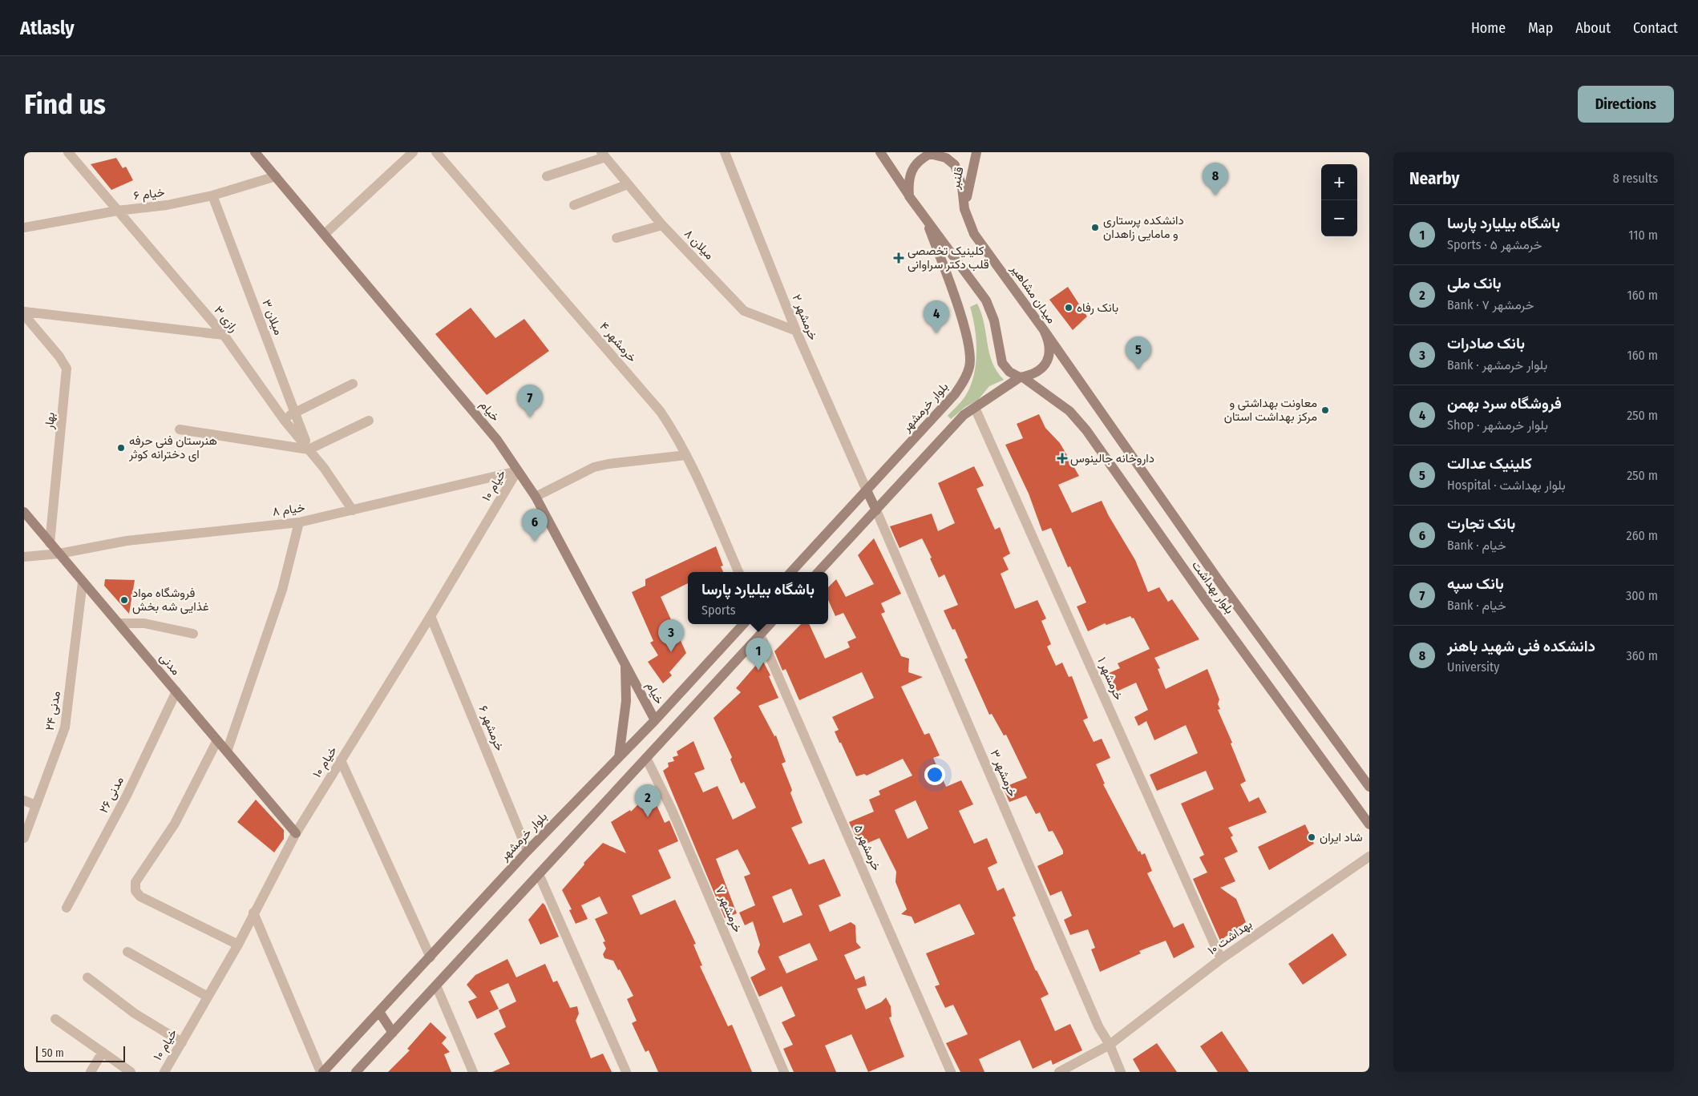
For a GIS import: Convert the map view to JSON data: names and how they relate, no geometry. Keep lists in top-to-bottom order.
{
  "streets": {
    "main road": [
      "قلنبر",
      "میدان مشاهیر",
      "بلوار خرمشهر",
      "خیام",
      "بلوار بهداشت",
      "مدنی"
    ],
    "street": [
      "خیام ۶",
      "میلان ۸",
      "میلان ۳",
      "خرمشهر ۲",
      "رازی ۳",
      "خرمشهر ۴",
      "بهار",
      "خیام ۱۰",
      "خیام ۸",
      "خرمشهر ۱",
      "مدنی ۲۴",
      "خرمشهر ۶",
      "خرمشهر ۳",
      "مدنی ۲۶",
      "خرمشهر ۵",
      "خرمشهر ۷",
      "بهداشت ۱۰"
    ]
  },
  "crossings": [
    ["قلنبر", "میدان مشاهیر"],
    ["خیام ۶", "میلان ۳"],
    ["خیام ۶", "رازی ۳"],
    ["خیام ۶", "خیام"],
    ["میلان ۸", "خرمشهر ۲"],
    ["میدان مشاهیر", "بلوار بهداشت"],
    ["میلان ۳", "رازی ۳"],
    ["خرمشهر ۲", "بلوار خرمشهر"],
    ["رازی ۳", "خیام ۸"],
    ["بلوار خرمشهر", "خیام"],
    ["بلوار خرمشهر", "خرمشهر ۶"],
    ["خیام", "خیام ۱۰"],
    ["خیام", "خیام ۸"],
    ["بهار", "مدنی"],
    ["خیام ۱۰", "خیام ۸"],
    ["خیام ۱۰", "مدنی"],
    ["خیام ۱۰", "خرمشهر ۶"],
    ["خیام ۸", "مدنی"],
    ["مدنی", "مدنی ۲۴"],
    ["مدنی", "مدنی ۲۶"],
    ["خرمشهر ۱", "بهداشت ۱۰"],
    ["خرمشهر ۳", "بهداشت ۱۰"]
  ],
  "places": {
    "other": [
      "دانشکده پرستاری و مامایی زاهدان",
      "بانک رفاه",
      "معاونت بهداشتی و مرکز بهداشت استان",
      "هنرستان فنی حرفه ای دخترانه کوثر",
      "فروشگاه مواد غذایی شه بخش",
      "شاد ایران"
    ],
    "health": ["کلینیک تخصصی قلب دکتر سراوانی", "داروخانه جالینوس"]
  },
  "scale_bar": "50 m",
  "page": {
    "header": "Atlasly",
    "nav": [
      "Home",
      "Map",
      "About",
      "Contact"
    ],
    "buttons": "Directions",
    "title": "Find us",
    "heading": ["Nearby", "8 results"],
    "pins": [
      "8",
      "4",
      "5",
      "7",
      "6",
      "3",
      "1",
      "2"
    ],
    "map_buttons": ["+", "−"],
    "list": [
      {
        "mark": "1",
        "name": "باشگاه بیلیارد پارسا",
        "note": "Sports · خرمشهر ۵",
        "value": "110 m"
      },
      {
        "mark": "2",
        "name": "بانک ملی",
        "note": "Bank · خرمشهر ۷",
        "value": "160 m"
      },
      {
        "mark": "3",
        "name": "بانک صادرات",
        "note": "Bank · بلوار خرمشهر",
        "value": "160 m"
      },
      {
        "mark": "4",
        "name": "فروشگاه سرد بهمن",
        "note": "Shop · بلوار خرمشهر",
        "value": "250 m"
      },
      {
        "mark": "5",
        "name": "کلینیک عدالت",
        "note": "Hospital · بلوار بهداشت",
        "value": "250 m"
      },
      {
        "mark": "6",
        "name": "بانک تجارت",
        "note": "Bank · خیام",
        "value": "260 m"
      },
      {
        "mark": "7",
        "name": "بانک سپه",
        "note": "Bank · خیام",
        "value": "300 m"
      },
      {
        "mark": "8",
        "name": "دانشکده فنی شهید باهنر",
        "note": "University",
        "value": "360 m"
      }
    ],
    "popup": ["باشگاه بیلیارد پارسا", "Sports"],
    "scale": "50 m"
  }
}
